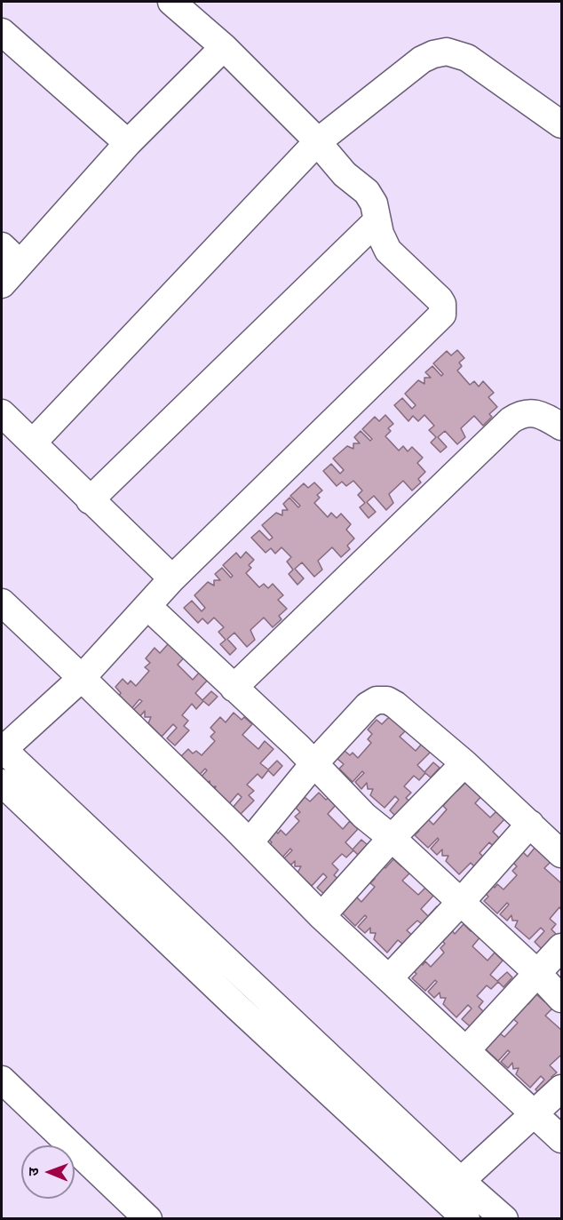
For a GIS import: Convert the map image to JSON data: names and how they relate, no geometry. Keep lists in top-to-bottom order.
{
  "north": "left"
}
